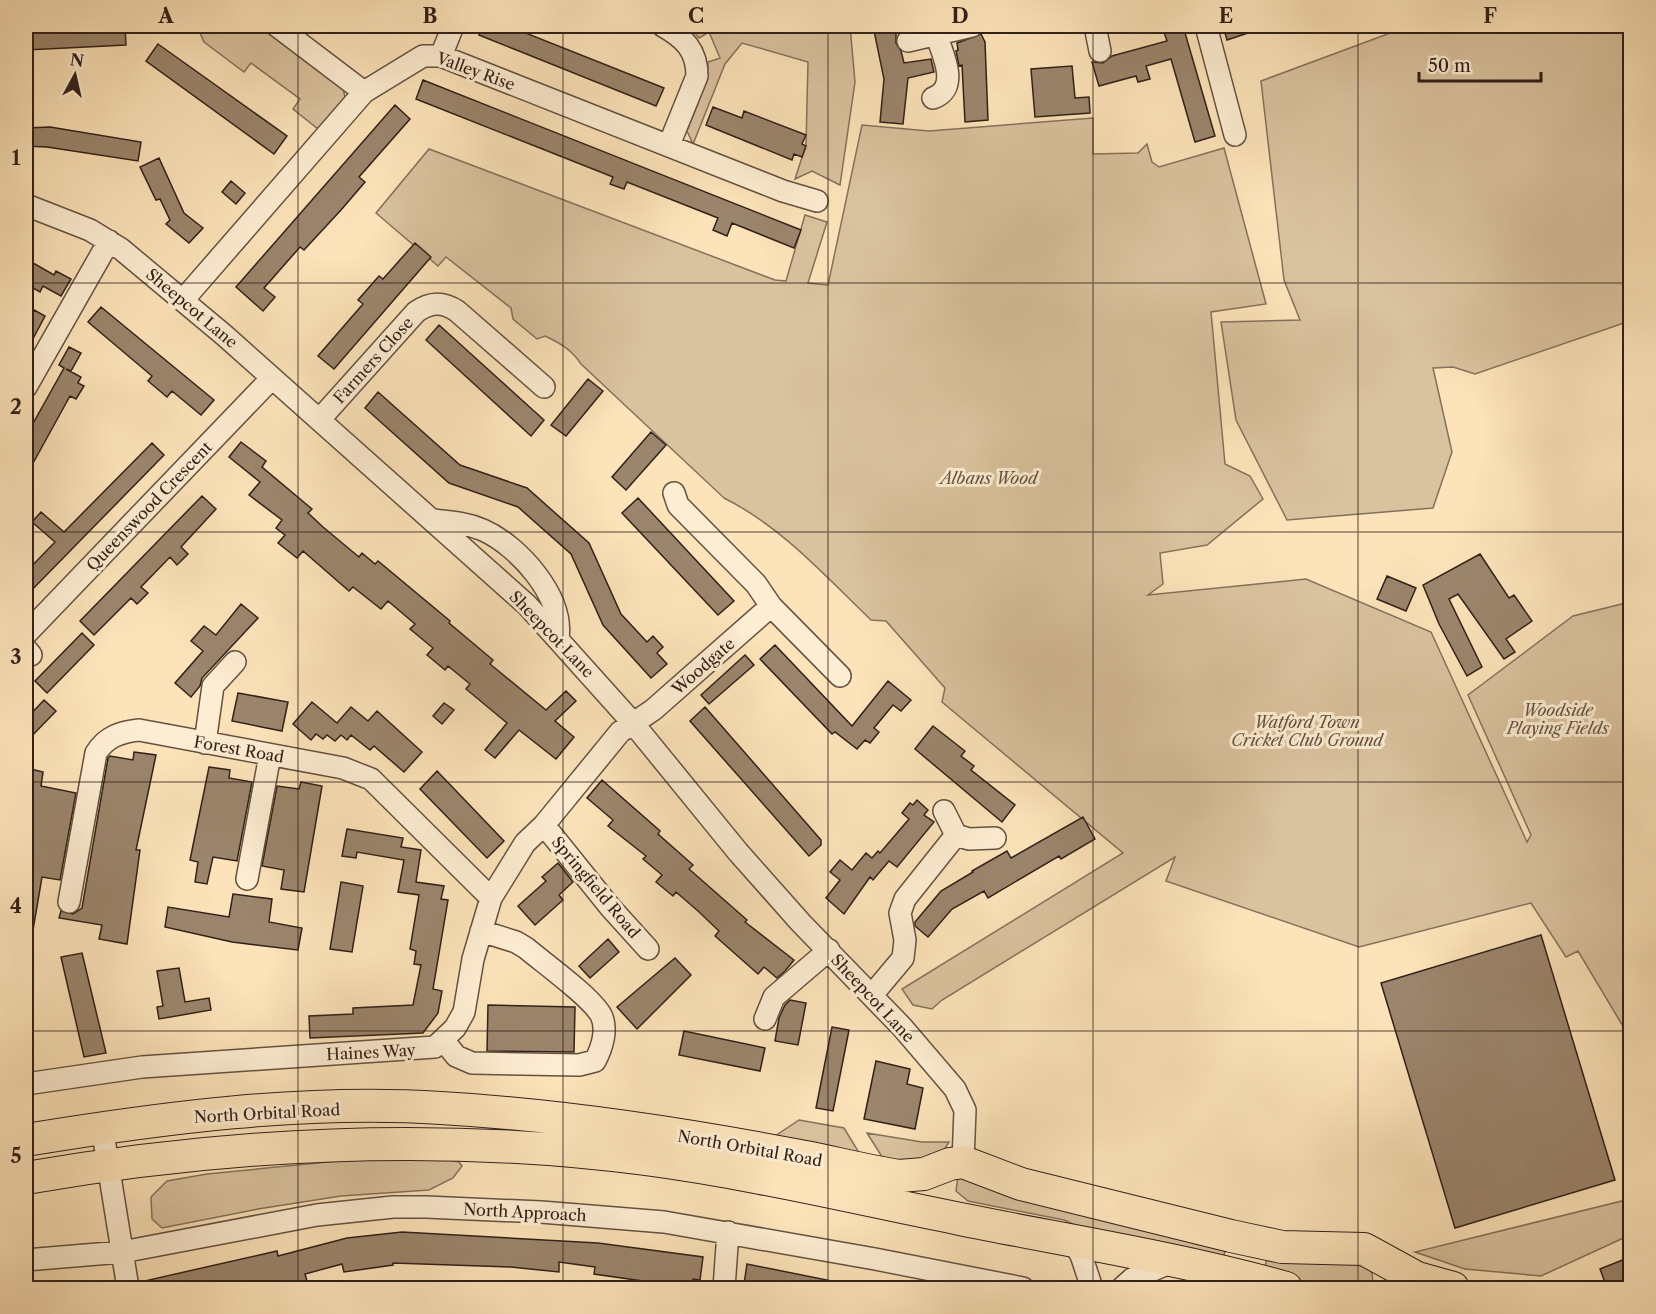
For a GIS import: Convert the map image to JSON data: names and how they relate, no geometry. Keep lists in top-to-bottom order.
{
  "streets": {
    "highway": ["North Orbital Road"],
    "street": [
      "Valley Rise",
      "Sheepcot Lane",
      "Farmers Close",
      "Queenswood Crescent",
      "Woodgate",
      "Forest Road",
      "Springfield Road",
      "Haines Way",
      "North Approach"
    ]
  },
  "crossings": [
    ["Valley Rise", "Sheepcot Lane"],
    ["Sheepcot Lane", "Farmers Close"],
    ["Sheepcot Lane", "Queenswood Crescent"],
    ["Sheepcot Lane", "Woodgate"],
    ["Sheepcot Lane", "North Orbital Road"]
  ],
  "parks": ["Albans Wood", "Woodside Playing Fields", "Watford Town Cricket Club Ground"],
  "scale_bar": "50 m",
  "north": "top",
  "grid": {
    "columns": [
      "A",
      "B",
      "C",
      "D",
      "E",
      "F"
    ],
    "rows": [
      "1",
      "2",
      "3",
      "4",
      "5"
    ]
  }
}
